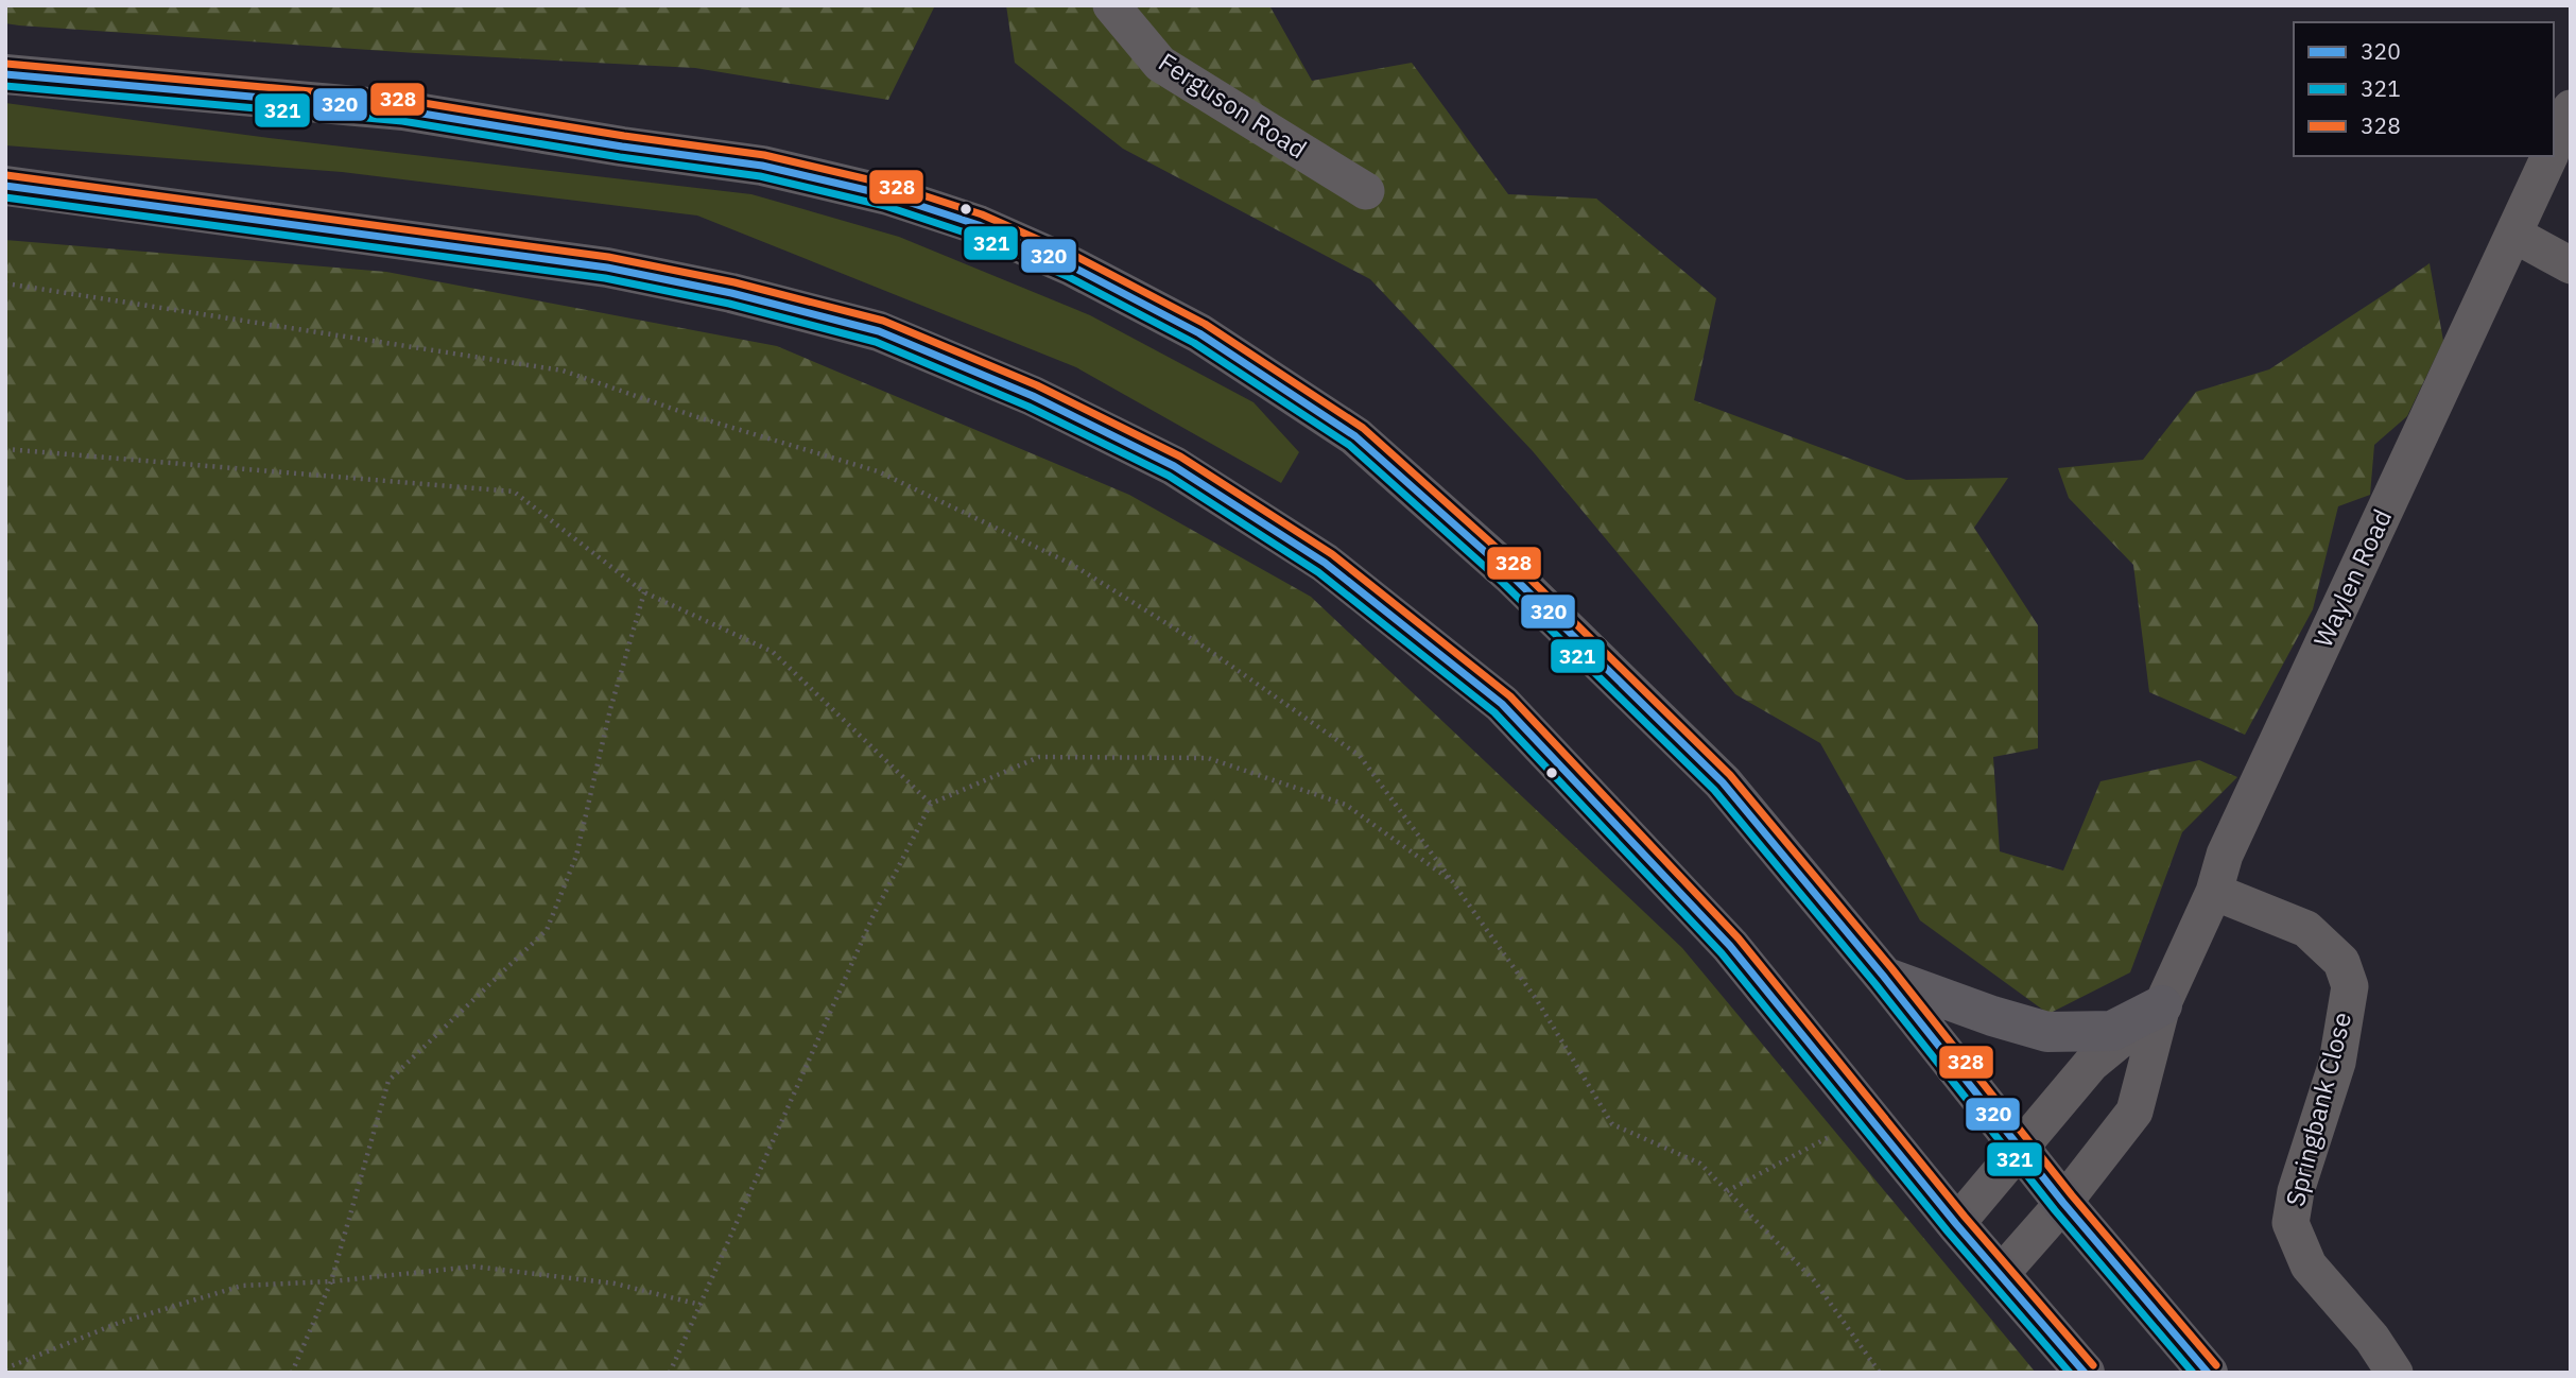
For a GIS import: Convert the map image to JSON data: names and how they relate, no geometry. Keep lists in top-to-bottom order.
{
  "streets": {
    "street": ["Ferguson Road", "Waylen Road", "Springbank Close"]
  },
  "crossings": [
    ["Waylen Road", "Springbank Close"]
  ],
  "lines": ["transit line 328", "transit line 320", "transit line 321"],
  "legend": ["320", "321", "328"]
}
